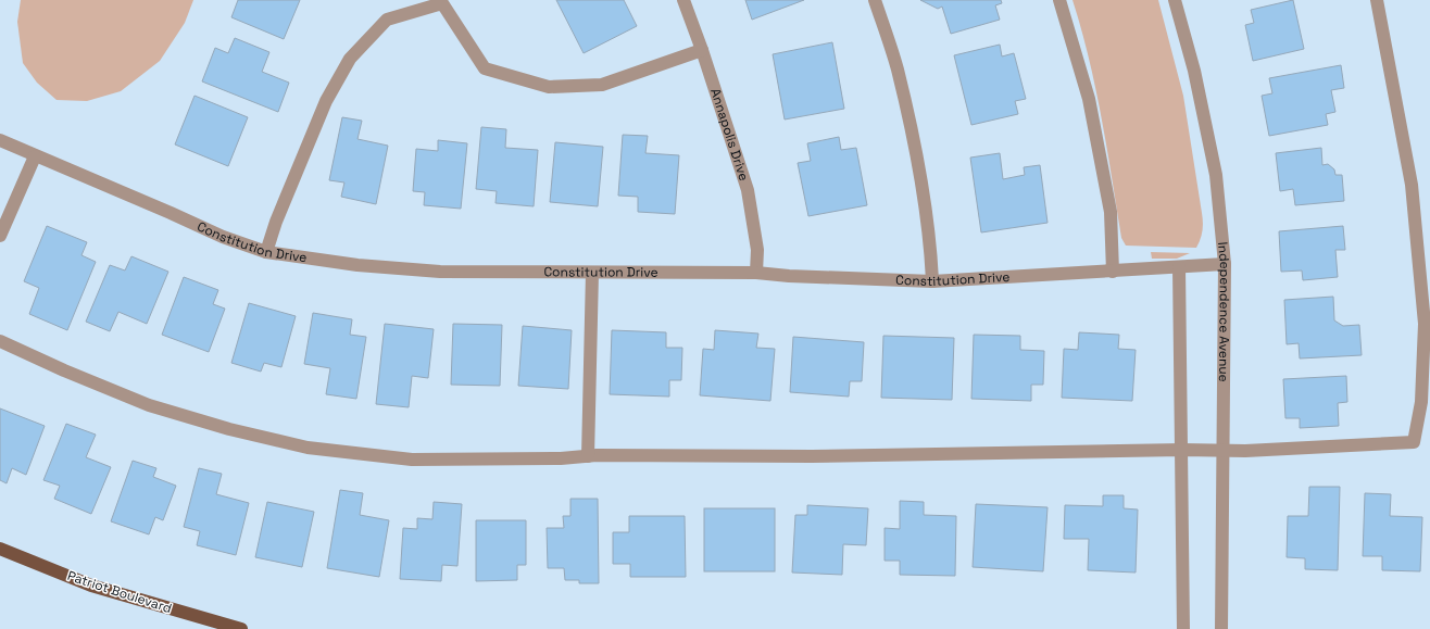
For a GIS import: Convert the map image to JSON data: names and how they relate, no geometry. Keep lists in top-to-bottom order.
{
  "streets": {
    "main road": ["Patriot Boulevard"],
    "street": ["Annapolis Drive", "Constitution Drive", "Independence Avenue"]
  },
  "crossings": [
    ["Annapolis Drive", "Constitution Drive"],
    ["Constitution Drive", "Independence Avenue"]
  ]
}
